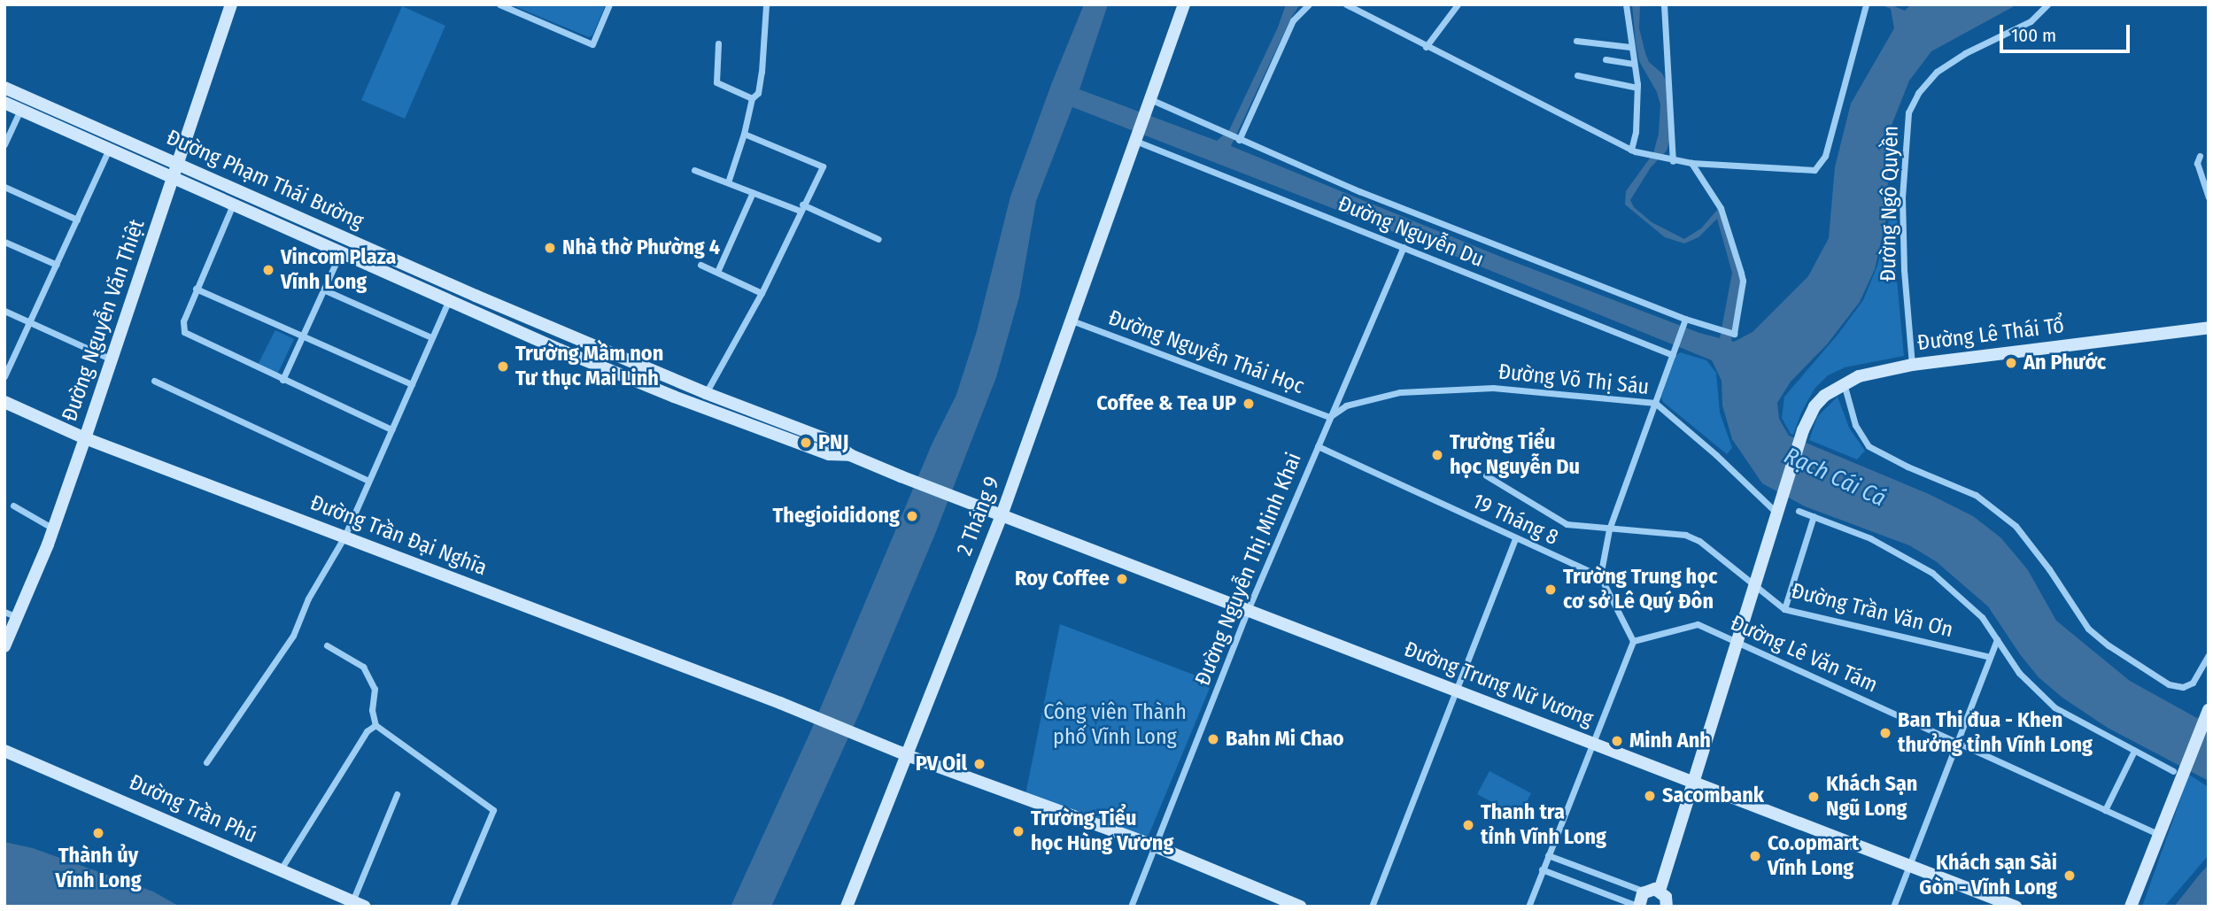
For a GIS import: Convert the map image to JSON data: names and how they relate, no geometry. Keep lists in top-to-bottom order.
{
  "streets": {
    "main road": [
      "Đường Phạm Thái Bường",
      "Đường Nguyễn Văn Thiệt",
      "Đường Lê Thái Tổ",
      "2 Tháng 9",
      "Đường Trần Đại Nghĩa",
      "Đường Trưng Nữ Vương",
      "Đường Trần Phú"
    ],
    "street": [
      "Đường Ngô Quyền",
      "Đường Nguyễn Du",
      "Đường Nguyễn Thái Học",
      "Đường Võ Thị Sáu",
      "19 Tháng 8",
      "Đường Nguyễn Thị Minh Khai",
      "Đường Trần Văn Ơn",
      "Đường Lê Văn Tám"
    ]
  },
  "crossings": [
    ["Đường Phạm Thái Bường", "Đường Nguyễn Văn Thiệt"],
    ["Đường Phạm Thái Bường", "Đường Trưng Nữ Vương"],
    ["Đường Ngô Quyền", "Đường Lê Thái Tổ"],
    ["Đường Nguyễn Du", "2 Tháng 9"],
    ["Đường Nguyễn Du", "Đường Nguyễn Thị Minh Khai"],
    ["Đường Nguyễn Văn Thiệt", "Đường Trần Đại Nghĩa"],
    ["Đường Lê Thái Tổ", "Đường Võ Thị Sáu"],
    ["Đường Lê Thái Tổ", "Đường Trần Văn Ơn"],
    ["Đường Lê Thái Tổ", "Đường Lê Văn Tám"],
    ["Đường Lê Thái Tổ", "Đường Trưng Nữ Vương"],
    ["Đường Nguyễn Thái Học", "Đường Võ Thị Sáu"],
    ["Đường Nguyễn Thái Học", "2 Tháng 9"],
    ["Đường Nguyễn Thái Học", "Đường Nguyễn Thị Minh Khai"],
    ["Đường Võ Thị Sáu", "Đường Nguyễn Thị Minh Khai"],
    ["2 Tháng 9", "Đường Trần Đại Nghĩa"],
    ["2 Tháng 9", "Đường Trưng Nữ Vương"],
    ["19 Tháng 8", "Đường Nguyễn Thị Minh Khai"],
    ["Đường Trần Đại Nghĩa", "Đường Nguyễn Thị Minh Khai"],
    ["Đường Nguyễn Thị Minh Khai", "Đường Trưng Nữ Vương"]
  ],
  "water": ["Rạch Cái Cá"],
  "parks": ["Công viên Thành phố Vĩnh Long"],
  "places": [
    "Nhà thờ Phường 4",
    "Vincom Plaza Vĩnh Long",
    "An Phước",
    "Trường Mầm non Tư thục Mai Linh",
    "Coffee & Tea UP",
    "PNJ",
    "Trường Tiểu học Nguyễn Du",
    "Thegioididong",
    "Roy Coffee",
    "Trường Trung học cơ sở Lê Quý Đôn",
    "Ban Thi đua - Khen thưởng tỉnh Vĩnh Long",
    "Bahn Mi Chao",
    "Minh Anh",
    "PV Oil",
    "Sacombank",
    "Khách Sạn Ngũ Long",
    "Thanh tra tỉnh Vĩnh Long",
    "Trường Tiểu học Hùng Vương",
    "Thành ủy Vĩnh Long",
    "Co.opmart Vĩnh Long",
    "Khách sạn Sài Gòn - Vĩnh Long"
  ],
  "scale_bar": "100 m"
}
